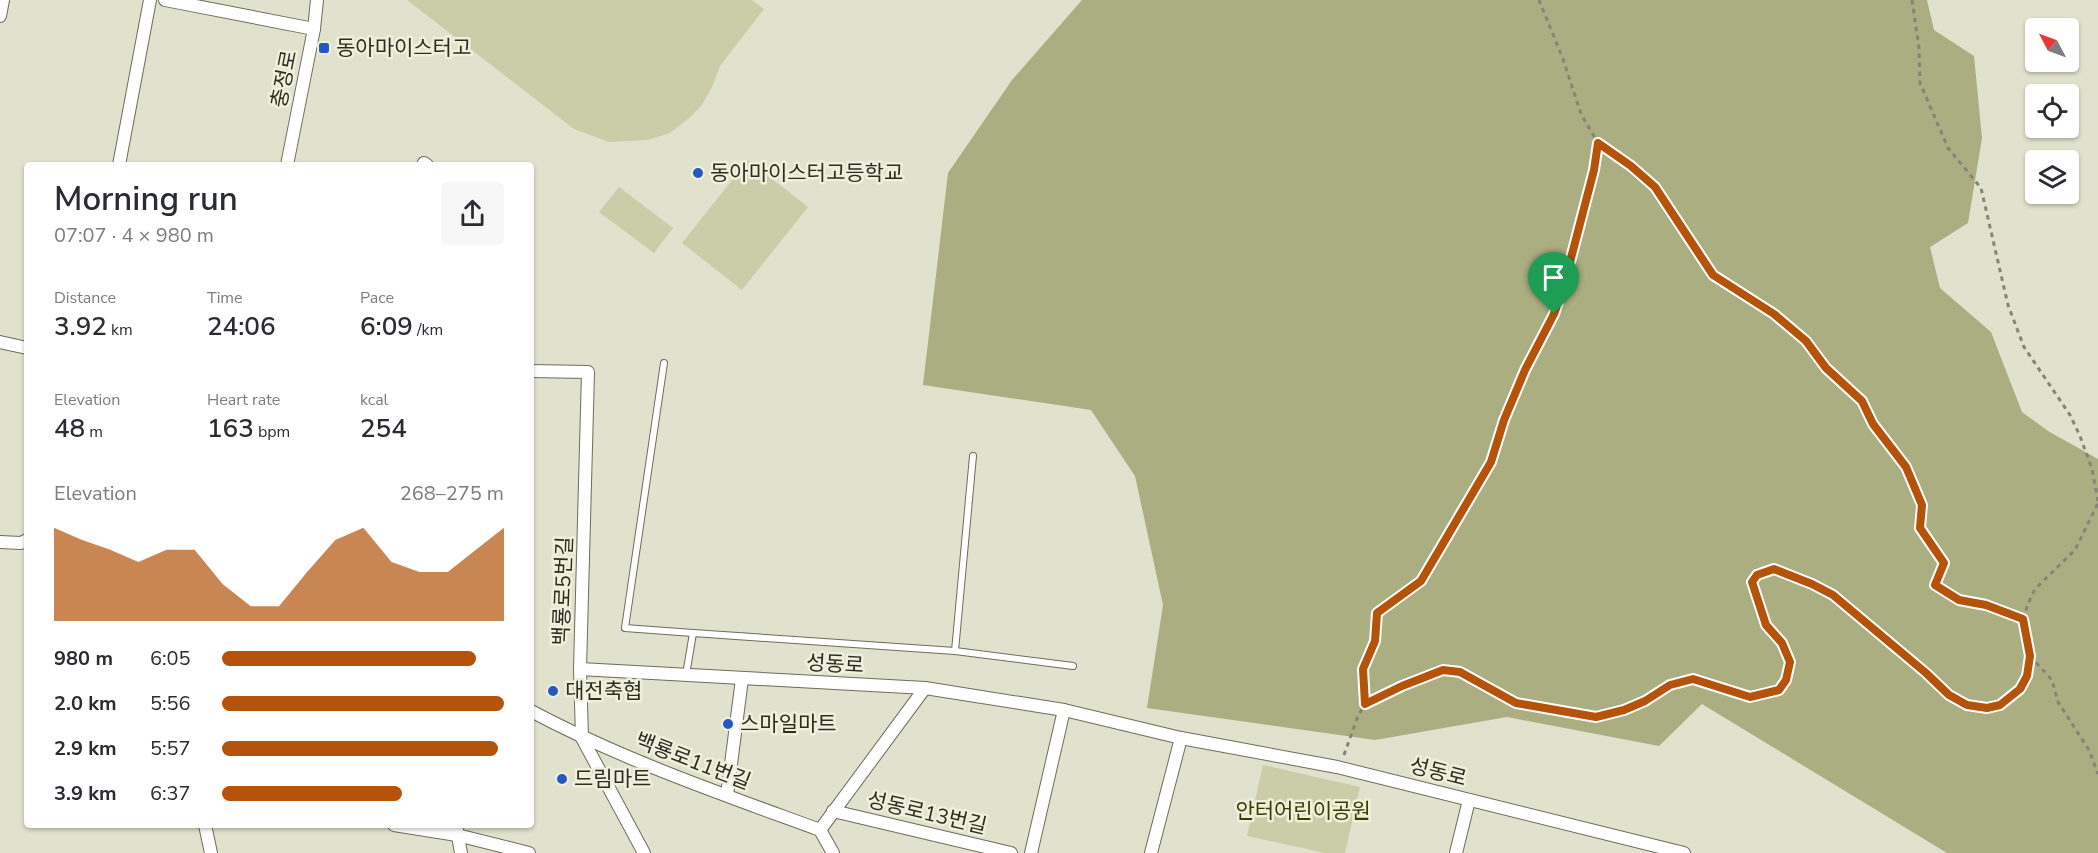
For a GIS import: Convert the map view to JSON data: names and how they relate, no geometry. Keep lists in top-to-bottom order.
{
  "streets": {
    "street": [
      "충정로",
      "백룡로5번길",
      "성동로",
      "백룡로11번길",
      "성동로13번길"
    ]
  },
  "crossings": [
    ["백룡로5번길", "성동로"],
    ["백룡로5번길", "백룡로11번길"]
  ],
  "parks": ["안터어린이공원"],
  "places": {
    "transit": ["동아마이스터고"],
    "other": [
      "동아마이스터고등학교",
      "대전축협",
      "스마일마트",
      "드림마트"
    ]
  },
  "north": "top left",
  "page": {
    "heading": ["Morning run", "07:07 · 4 × 980 m"],
    "stats": [
      ["Distance", "3.92 km"],
      ["Time", "24:06"],
      ["Pace", "6:09 /km"],
      ["Elevation", "48 m"],
      ["Heart rate", "163 bpm"],
      ["kcal", "254"]
    ],
    "chart": ["Elevation", "268–275 m"],
    "list": [
      {
        "name": "980 m",
        "note": "6:05"
      },
      {
        "name": "2.0 km",
        "note": "5:56"
      },
      {
        "name": "2.9 km",
        "note": "5:57"
      },
      {
        "name": "3.9 km",
        "note": "6:37"
      }
    ]
  }
}
